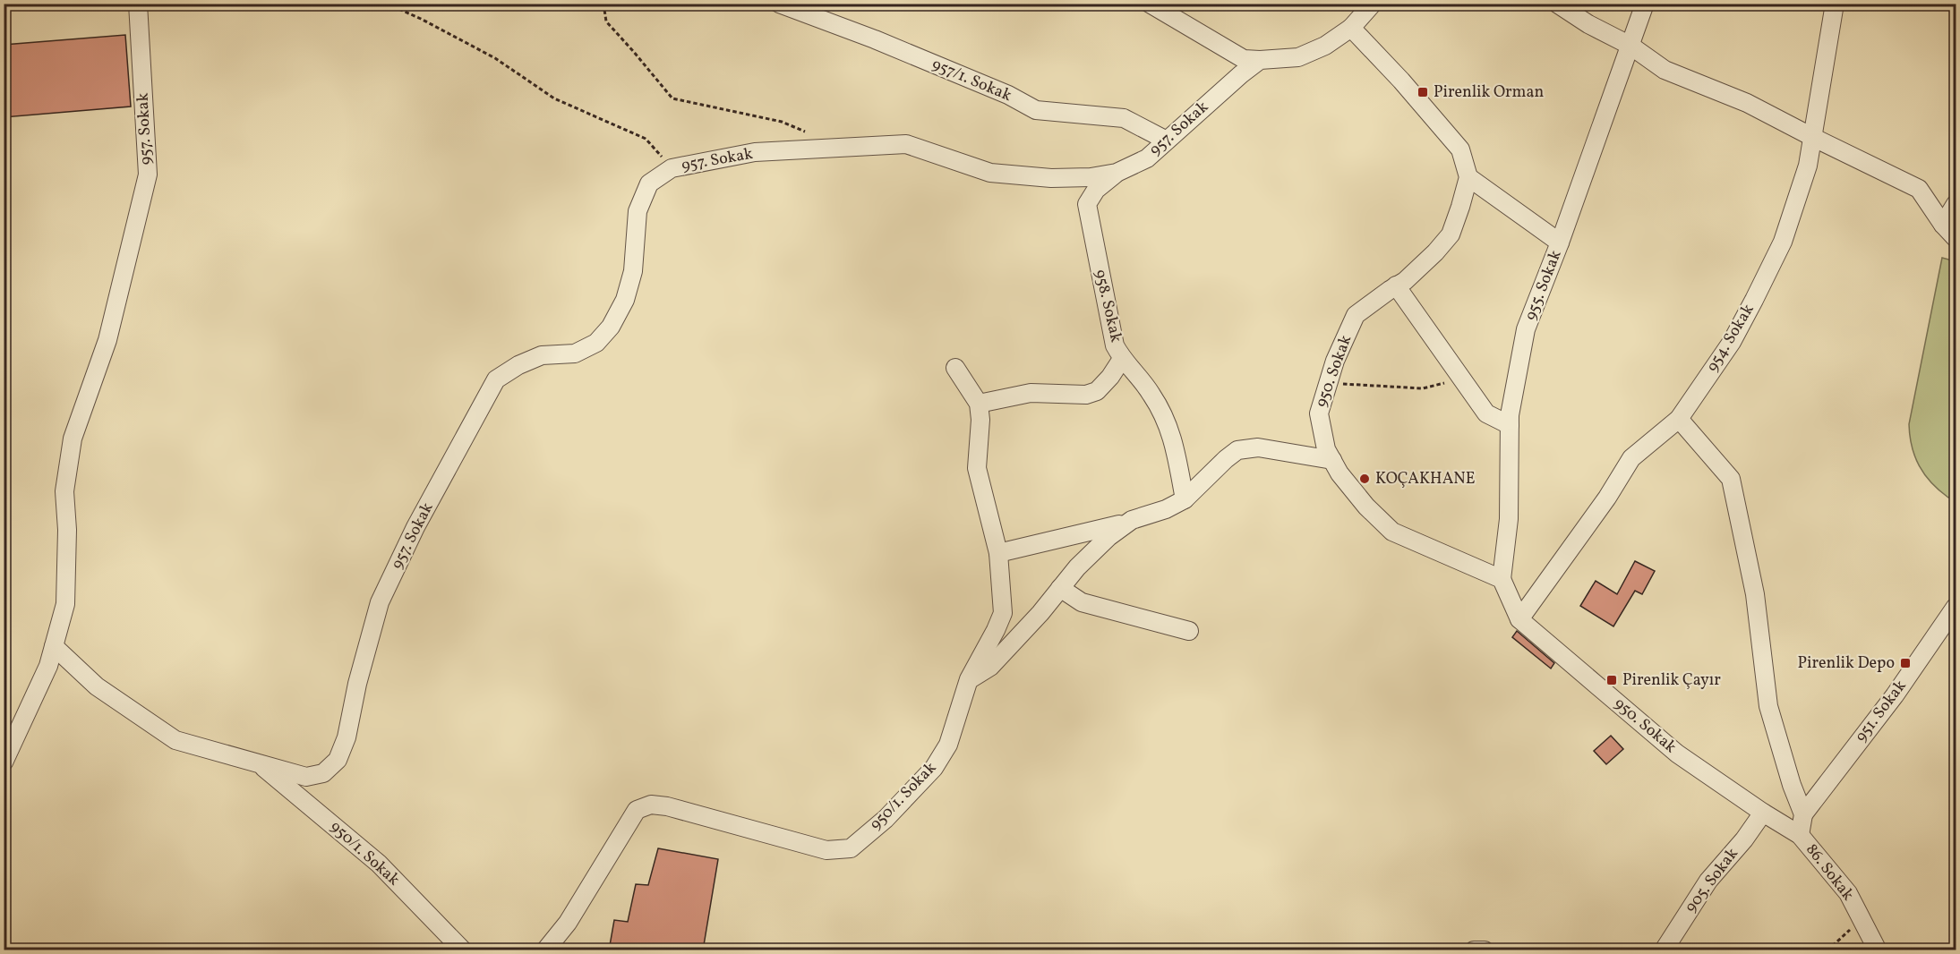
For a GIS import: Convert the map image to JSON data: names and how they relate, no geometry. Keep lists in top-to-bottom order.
{
  "streets": {
    "street": [
      "957/1. Sokak",
      "957. Sokak",
      "955. Sokak",
      "958. Sokak",
      "954. Sokak",
      "950. Sokak",
      "951. Sokak",
      "950/1. Sokak",
      "86. Sokak",
      "905. Sokak"
    ]
  },
  "crossings": [
    ["957/1. Sokak", "957. Sokak"],
    ["957. Sokak", "958. Sokak"],
    ["957. Sokak", "950/1. Sokak"],
    ["955. Sokak", "950. Sokak"],
    ["954. Sokak", "950. Sokak"],
    ["950. Sokak", "86. Sokak"],
    ["950. Sokak", "905. Sokak"],
    ["86. Sokak", "905. Sokak"]
  ],
  "places": {
    "transit": ["Pirenlik Orman", "Pirenlik Depo", "Pirenlik Çayır"],
    "other": ["KOÇAKHANE"]
  }
}
